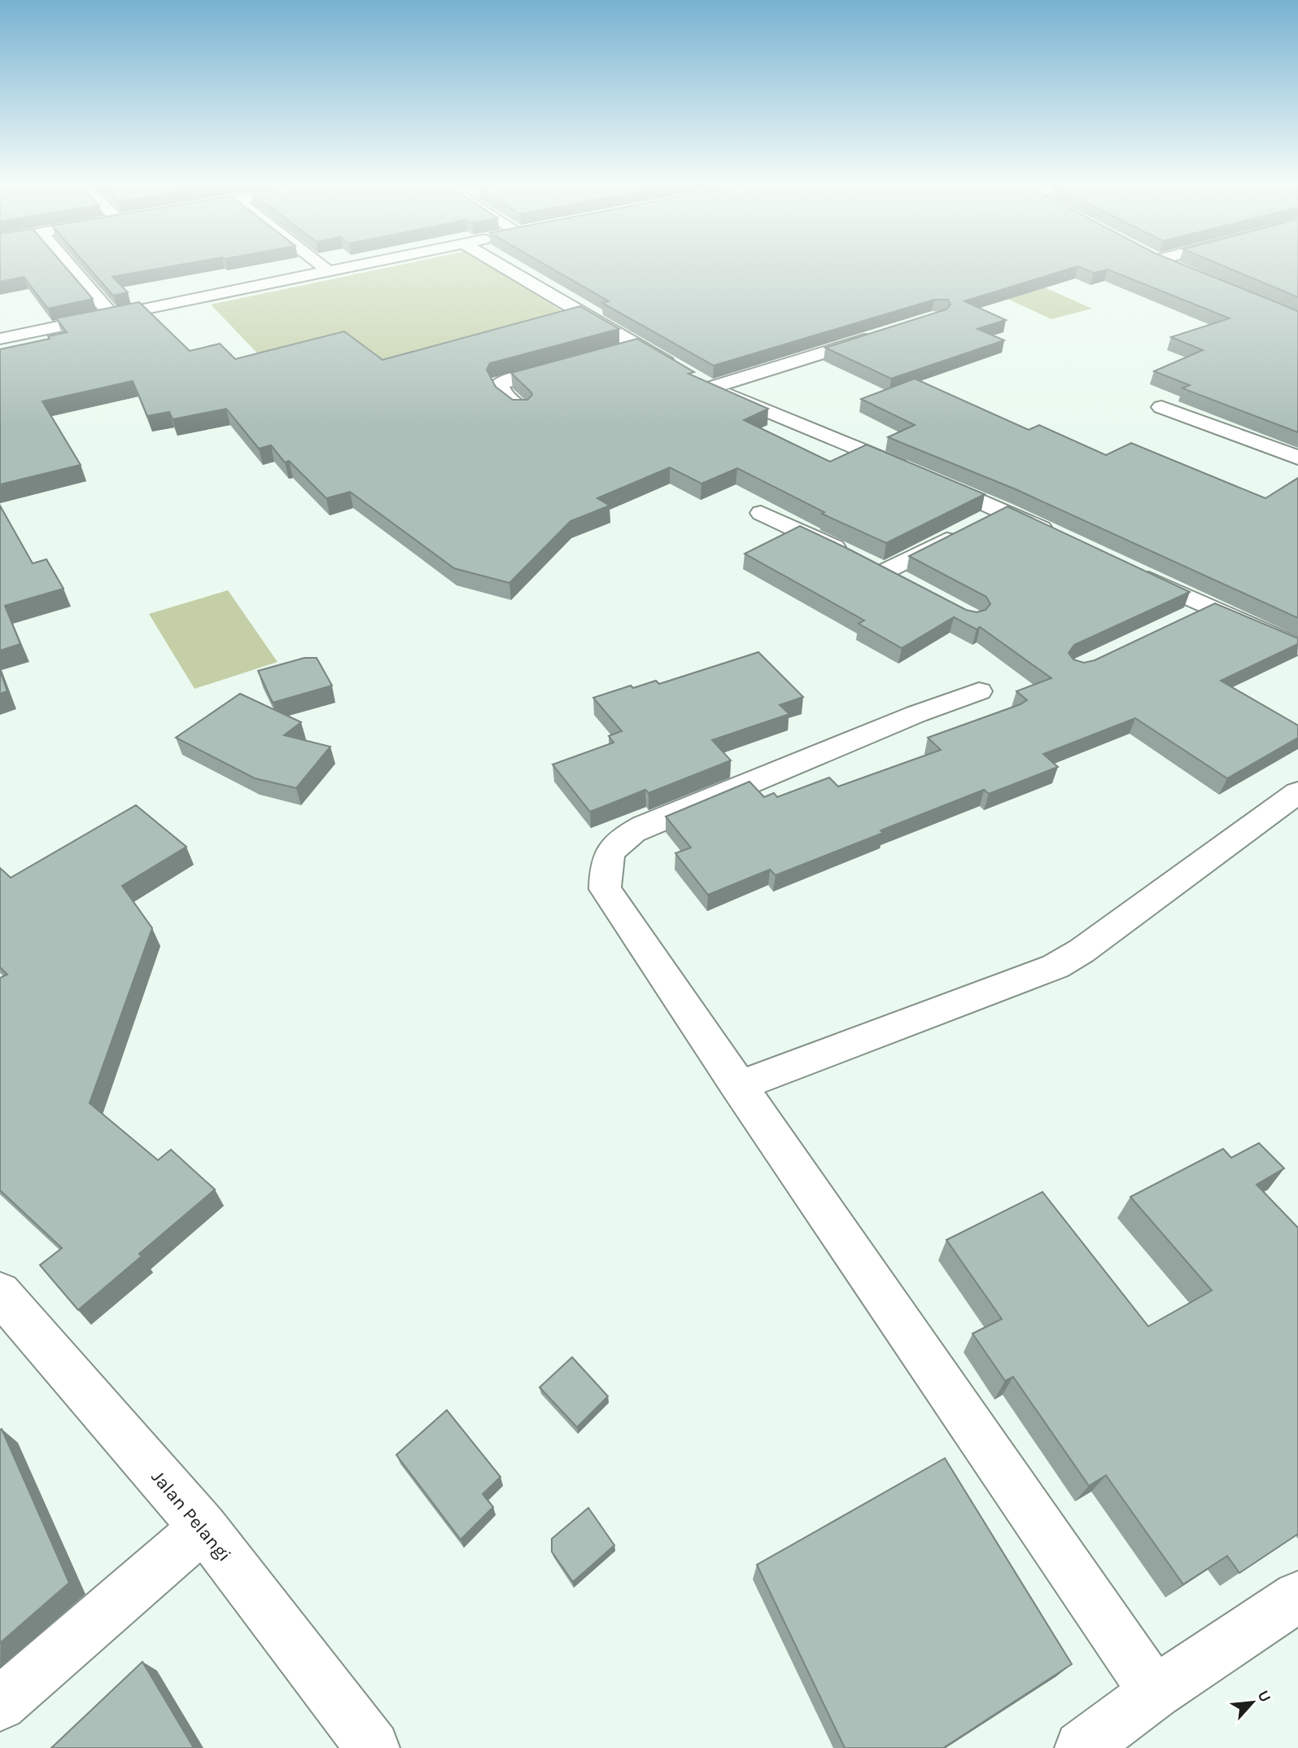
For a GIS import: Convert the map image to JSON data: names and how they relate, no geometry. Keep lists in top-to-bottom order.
{
  "streets": {
    "street": ["Jalan Pelangi"]
  },
  "north": "top right"
}
